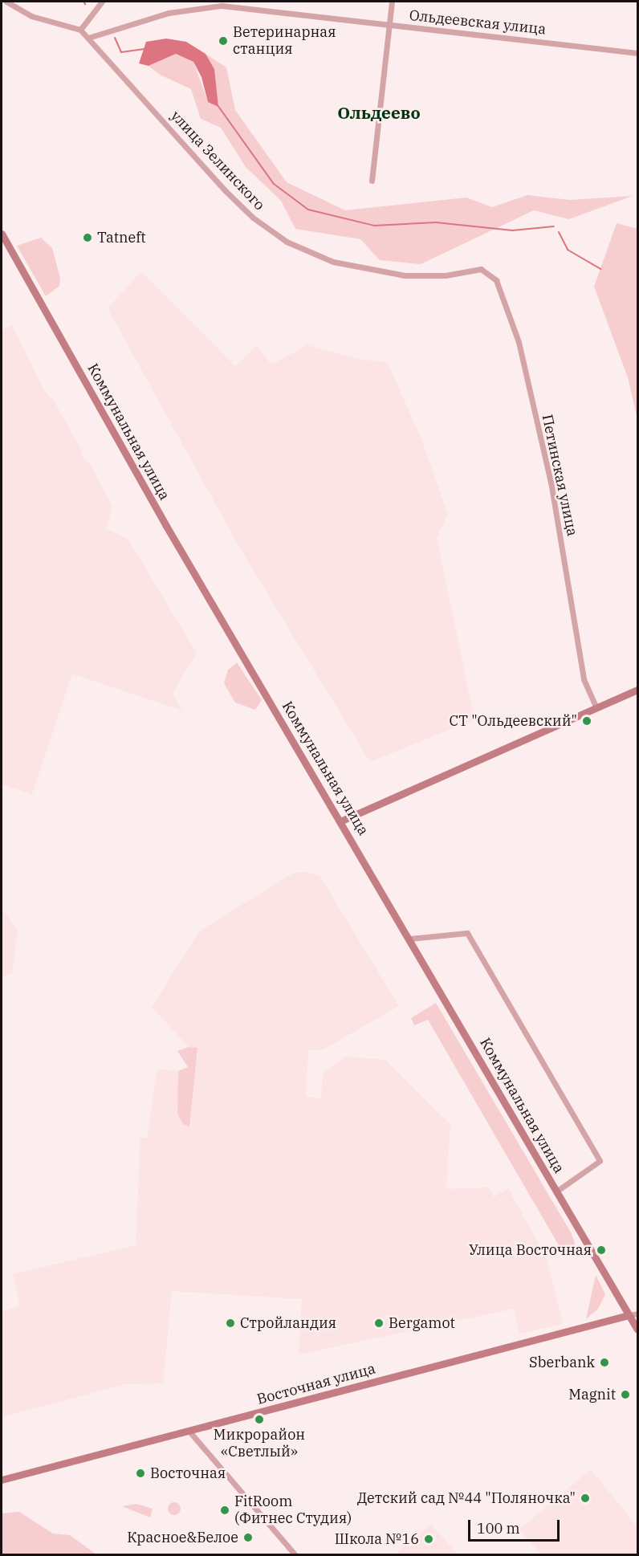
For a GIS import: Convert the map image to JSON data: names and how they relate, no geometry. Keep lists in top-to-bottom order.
{
  "streets": {
    "main road": ["Коммунальная улица", "Восточная улица"],
    "street": ["Ольдеевская улица", "улица Зелинского", "Петинская улица"]
  },
  "crossings": [
    ["Ольдеевская улица", "улица Зелинского"],
    ["улица Зелинского", "Петинская улица"],
    ["Коммунальная улица", "Восточная улица"]
  ],
  "districts": ["Ольдеево"],
  "places": [
    "Ветеринарная станция",
    "Tatneft",
    "СТ \"Ольдеевский\"",
    "Улица Восточная",
    "Стройландия",
    "Bergamot",
    "Sberbank",
    "Magnit",
    "Микрорайон «Светлый»",
    "Восточная",
    "Детский сад №44 \"Поляночка\"",
    "FitRoom (Фитнес Студия)",
    "Красное&Белое",
    "Школа №16"
  ],
  "scale_bar": "100 m"
}
